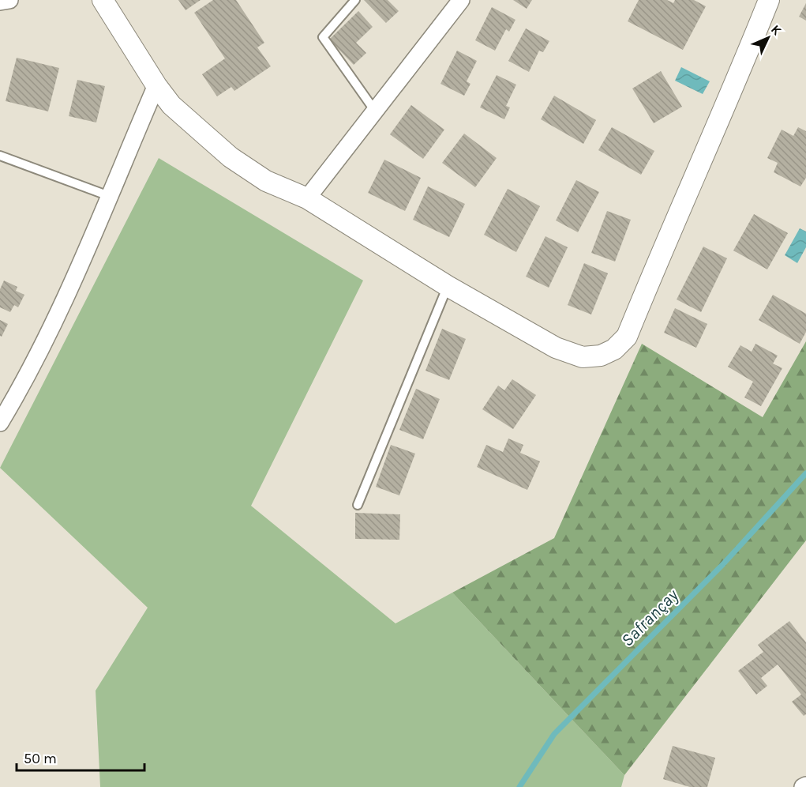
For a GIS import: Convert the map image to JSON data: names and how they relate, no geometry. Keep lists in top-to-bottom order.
{
  "water": ["Safrançay"],
  "scale_bar": "50 m",
  "north": "top right"
}
